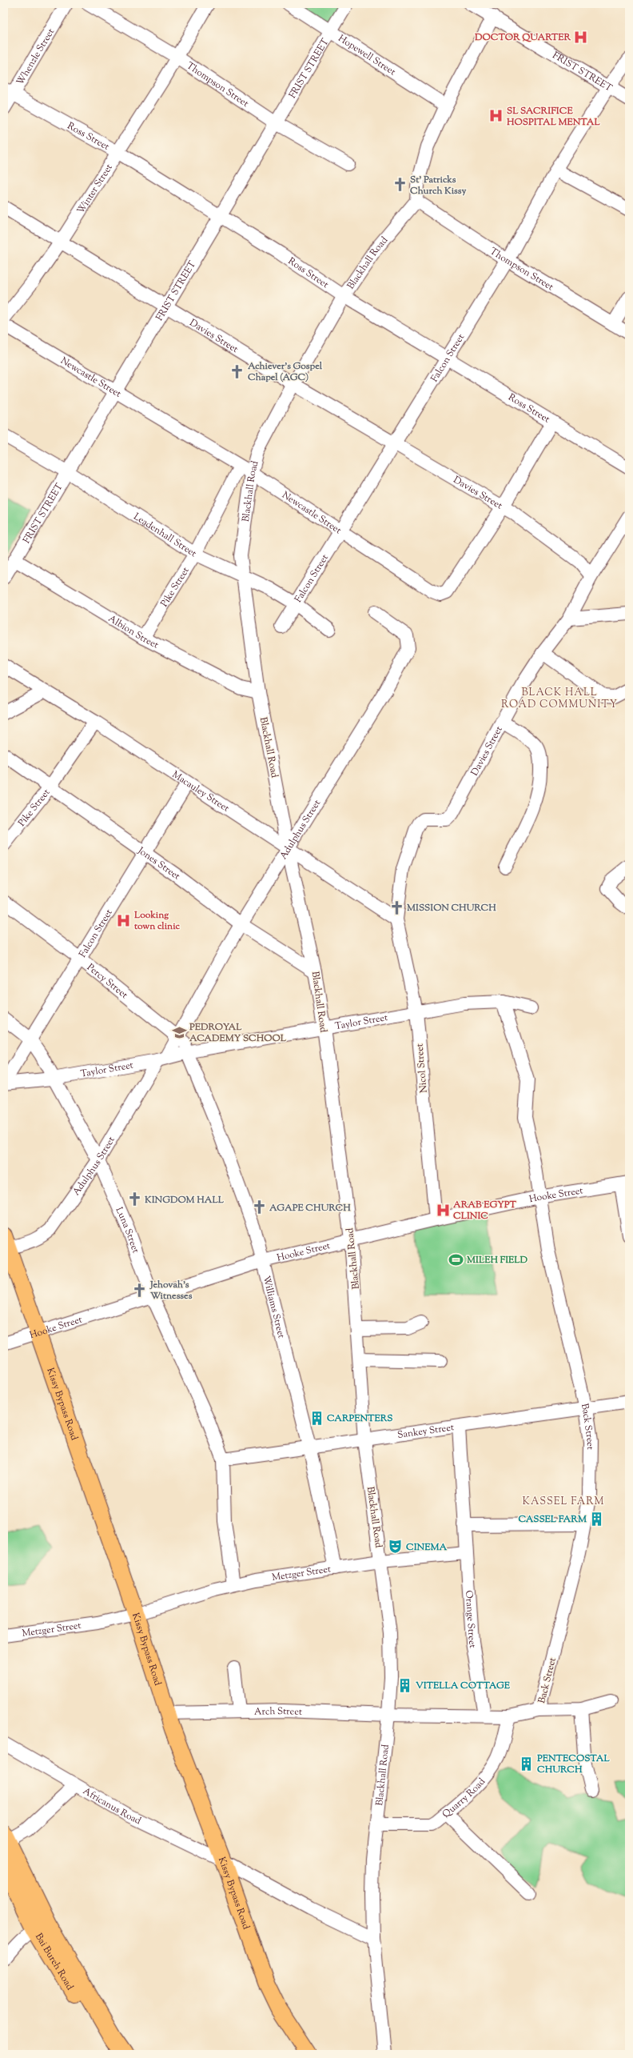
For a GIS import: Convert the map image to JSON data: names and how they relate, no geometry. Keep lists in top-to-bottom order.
{
  "streets": {
    "highway": ["Bai Bureh Road"],
    "main road": ["Kissy Bypass Road"],
    "street": [
      "Hopewell Street",
      "Whenzle Street",
      "FRIST STREET",
      "Thompson Street",
      "Ross Street",
      "Winter Street",
      "Blackhall Road",
      "Davies Street",
      "Falcon Street",
      "Newcastle Street",
      "Leadenhall Street",
      "Pike Street",
      "Albion Street",
      "Macauley Street",
      "Adulphus Street",
      "Jones Street",
      "Percy Street",
      "Taylor Street",
      "Nicol Street",
      "Hooke Street",
      "Luna Street",
      "Williams Street",
      "Back Street",
      "Sankey Street",
      "Metzger Street",
      "Orange Street",
      "Arch Street",
      "Quarry Road",
      "Africanus Road"
    ]
  },
  "crossings": [
    ["Hopewell Street", "FRIST STREET"],
    ["Whenzle Street", "Ross Street"],
    ["FRIST STREET", "Thompson Street"],
    ["FRIST STREET", "Ross Street"],
    ["FRIST STREET", "Davies Street"],
    ["FRIST STREET", "Falcon Street"],
    ["FRIST STREET", "Newcastle Street"],
    ["FRIST STREET", "Leadenhall Street"],
    ["FRIST STREET", "Albion Street"],
    ["Thompson Street", "Winter Street"],
    ["Thompson Street", "Blackhall Road"],
    ["Thompson Street", "Falcon Street"],
    ["Ross Street", "Winter Street"],
    ["Ross Street", "Blackhall Road"],
    ["Ross Street", "Falcon Street"],
    ["Ross Street", "Newcastle Street"],
    ["Winter Street", "Davies Street"],
    ["Blackhall Road", "Davies Street"],
    ["Blackhall Road", "Newcastle Street"],
    ["Blackhall Road", "Leadenhall Street"],
    ["Blackhall Road", "Albion Street"],
    ["Blackhall Road", "Macauley Street"],
    ["Blackhall Road", "Adulphus Street"],
    ["Blackhall Road", "Jones Street"],
    ["Blackhall Road", "Taylor Street"],
    ["Blackhall Road", "Hooke Street"],
    ["Blackhall Road", "Sankey Street"],
    ["Blackhall Road", "Metzger Street"],
    ["Blackhall Road", "Arch Street"],
    ["Blackhall Road", "Quarry Road"],
    ["Blackhall Road", "Africanus Road"],
    ["Davies Street", "Falcon Street"],
    ["Davies Street", "Newcastle Street"],
    ["Davies Street", "Macauley Street"],
    ["Davies Street", "Nicol Street"],
    ["Falcon Street", "Newcastle Street"],
    ["Falcon Street", "Leadenhall Street"],
    ["Falcon Street", "Macauley Street"],
    ["Falcon Street", "Jones Street"],
    ["Falcon Street", "Percy Street"],
    ["Falcon Street", "Taylor Street"],
    ["Falcon Street", "Luna Street"],
    ["Newcastle Street", "Pike Street"],
    ["Leadenhall Street", "Pike Street"],
    ["Pike Street", "Albion Street"],
    ["Pike Street", "Macauley Street"],
    ["Pike Street", "Jones Street"],
    ["Macauley Street", "Adulphus Street"],
    ["Macauley Street", "Nicol Street"],
    ["Adulphus Street", "Jones Street"],
    ["Adulphus Street", "Percy Street"],
    ["Adulphus Street", "Taylor Street"],
    ["Adulphus Street", "Luna Street"],
    ["Adulphus Street", "Kissy Bypass Road"],
    ["Percy Street", "Taylor Street"],
    ["Percy Street", "Williams Street"],
    ["Taylor Street", "Nicol Street"],
    ["Taylor Street", "Luna Street"],
    ["Taylor Street", "Williams Street"],
    ["Taylor Street", "Back Street"],
    ["Nicol Street", "Hooke Street"],
    ["Hooke Street", "Luna Street"],
    ["Hooke Street", "Williams Street"],
    ["Hooke Street", "Kissy Bypass Road"],
    ["Hooke Street", "Back Street"],
    ["Luna Street", "Sankey Street"],
    ["Luna Street", "Metzger Street"],
    ["Williams Street", "Sankey Street"],
    ["Williams Street", "Metzger Street"],
    ["Kissy Bypass Road", "Metzger Street"],
    ["Kissy Bypass Road", "Arch Street"],
    ["Kissy Bypass Road", "Africanus Road"],
    ["Back Street", "Sankey Street"],
    ["Sankey Street", "Orange Street"],
    ["Metzger Street", "Orange Street"]
  ],
  "districts": ["BLACK HALL ROAD COMMUNITY", "KASSEL FARM"],
  "places": {
    "hospital": [
      "DOCTOR QUARTER",
      "SL SACRIFICE HOSPITAL MENTAL",
      "Looking town clinic",
      "ARAB EGYPT CLINIC"
    ],
    "church": [
      "St' Patricks Church Kissy",
      "Achiever's Gospel Chapel (AGC)",
      "MISSION CHURCH",
      "KINGDOM HALL",
      "AGAPE CHURCH",
      "Jehovah’s Witnesses"
    ],
    "school or university": ["PEDROYAL ACADEMY SCHOOL"],
    "sports": ["MILEH FIELD"],
    "building": [
      "CARPENTERS",
      "CASSEL FARM",
      "VITELLA COTTAGE",
      "PENTECOSTAL CHURCH"
    ],
    "theatre": ["CINEMA"]
  }
}
